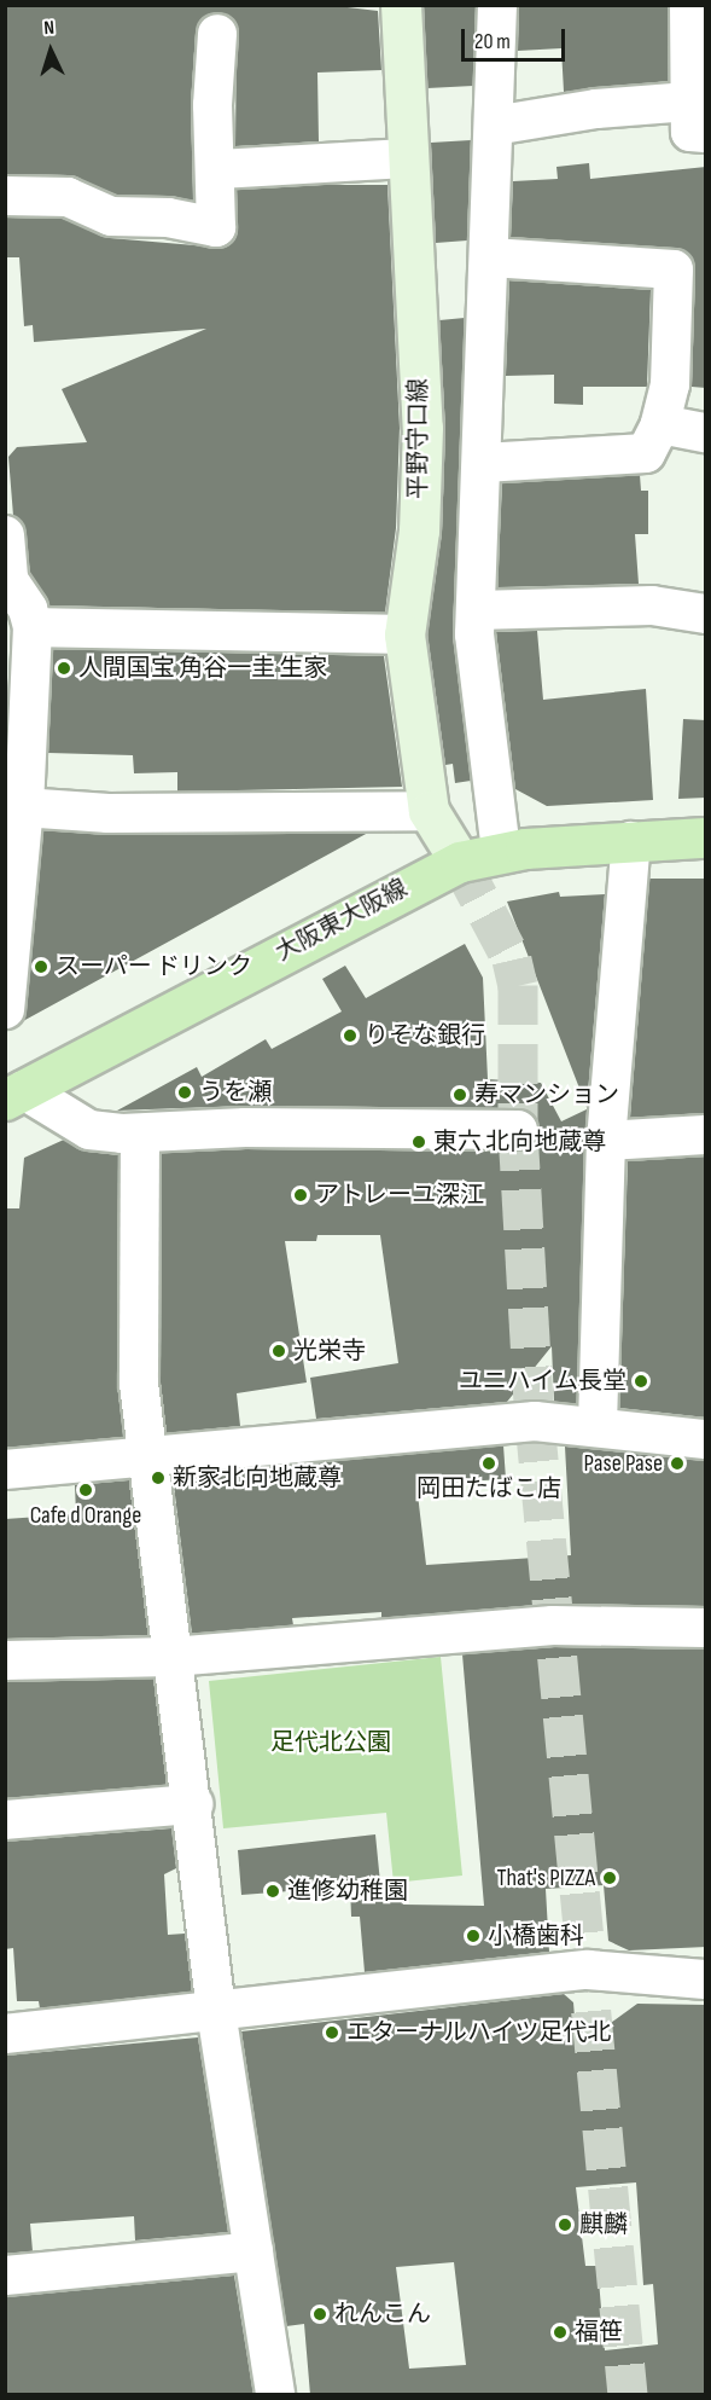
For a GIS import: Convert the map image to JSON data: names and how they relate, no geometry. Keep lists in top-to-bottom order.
{
  "streets": {
    "main road": ["平野守口線", "大阪東大阪線"]
  },
  "crossings": [
    ["平野守口線", "大阪東大阪線"]
  ],
  "parks": ["足代北公園"],
  "places": [
    "人間国宝 角谷一圭 生家",
    "スーパー ドリンク",
    "りそな銀行",
    "うを瀬",
    "寿マンション",
    "東六 北向地蔵尊",
    "アトレーユ深江",
    "光栄寺",
    "ユニハイム長堂",
    "岡田たばこ店",
    "Pase Pase",
    "新家北向地蔵尊",
    "Cafe d Orange",
    "That's PIZZA",
    "進修幼稚園",
    "小橋歯科",
    "エターナルハイツ足代北",
    "麒麟",
    "れんこん",
    "福笹"
  ],
  "scale_bar": "20 m",
  "north": "top"
}
